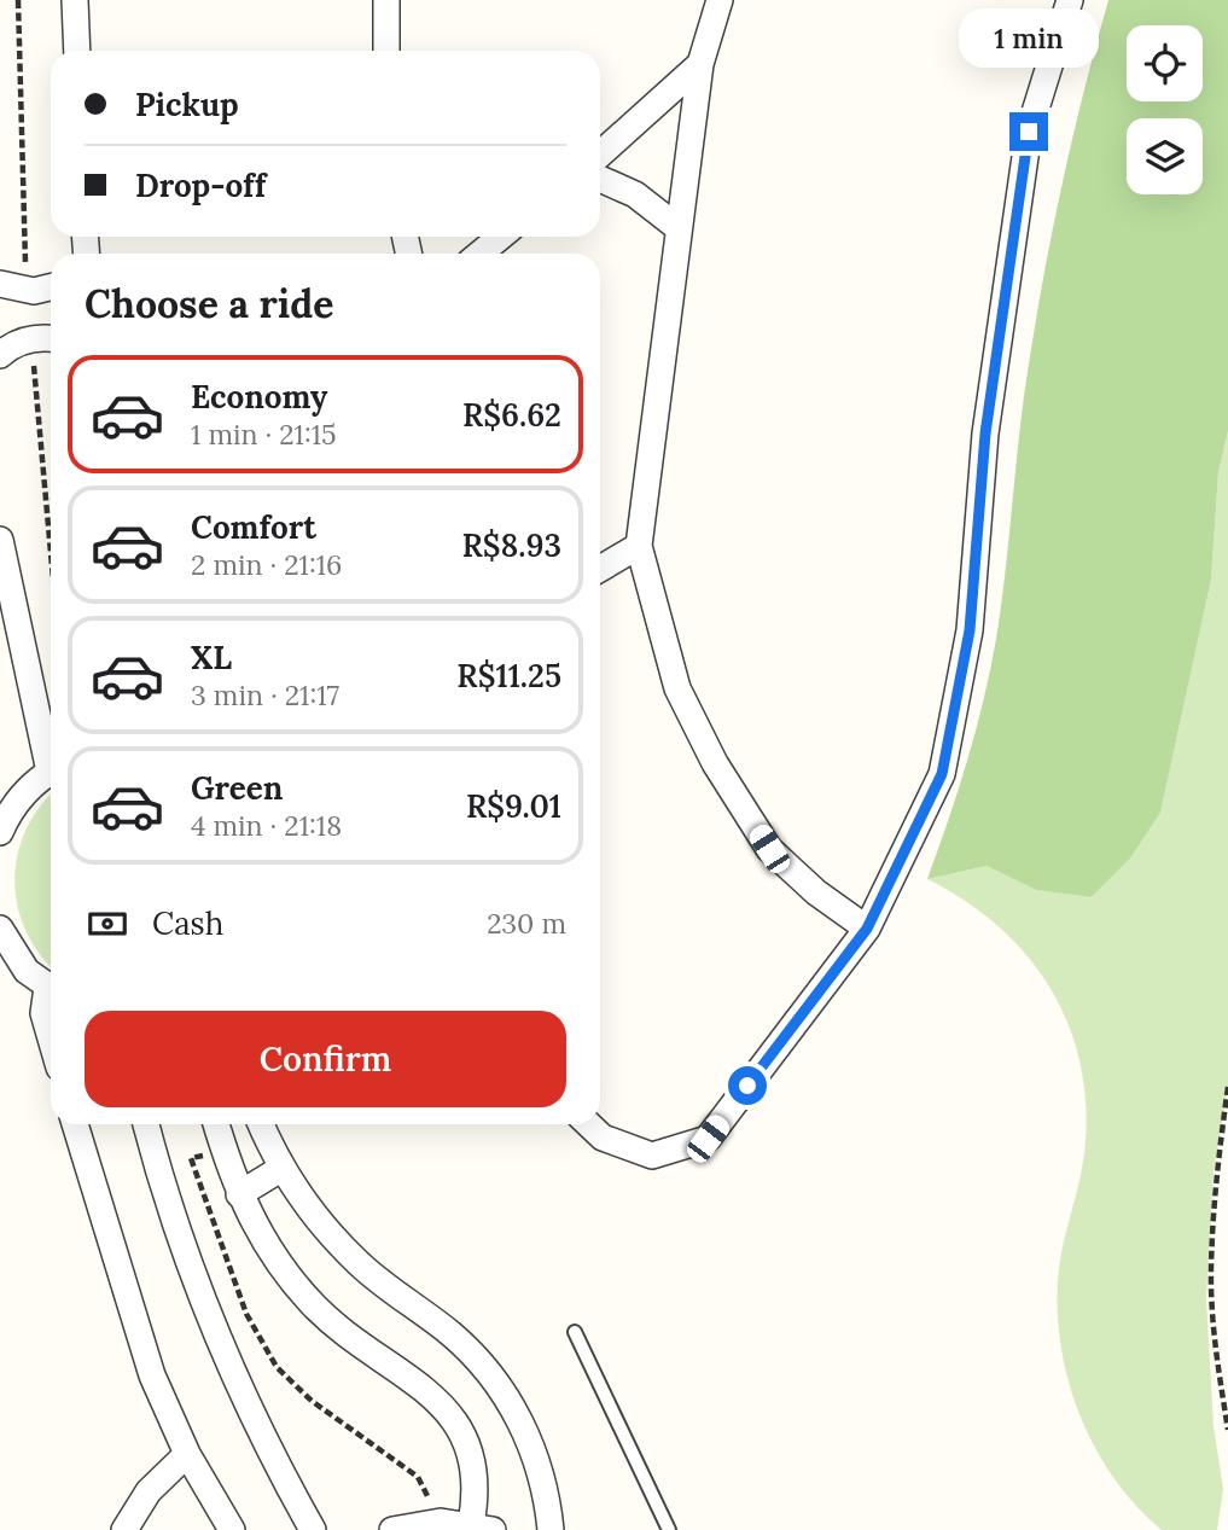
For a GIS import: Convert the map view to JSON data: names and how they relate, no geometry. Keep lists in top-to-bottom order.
{
  "page": {
    "bubble": "1 min",
    "banner": ["Pickup", "Drop-off"],
    "heading": "Choose a ride",
    "list": [
      {
        "name": "Economy",
        "note": "1 min · 21:15",
        "value": "R$6.62"
      },
      {
        "name": "Comfort",
        "note": "2 min · 21:16",
        "value": "R$8.93"
      },
      {
        "name": "XL",
        "note": "3 min · 21:17",
        "value": "R$11.25"
      },
      {
        "name": "Green",
        "note": "4 min · 21:18",
        "value": "R$9.01"
      }
    ],
    "pay": ["Cash", "230 m"],
    "buttons": "Confirm"
  }
}
